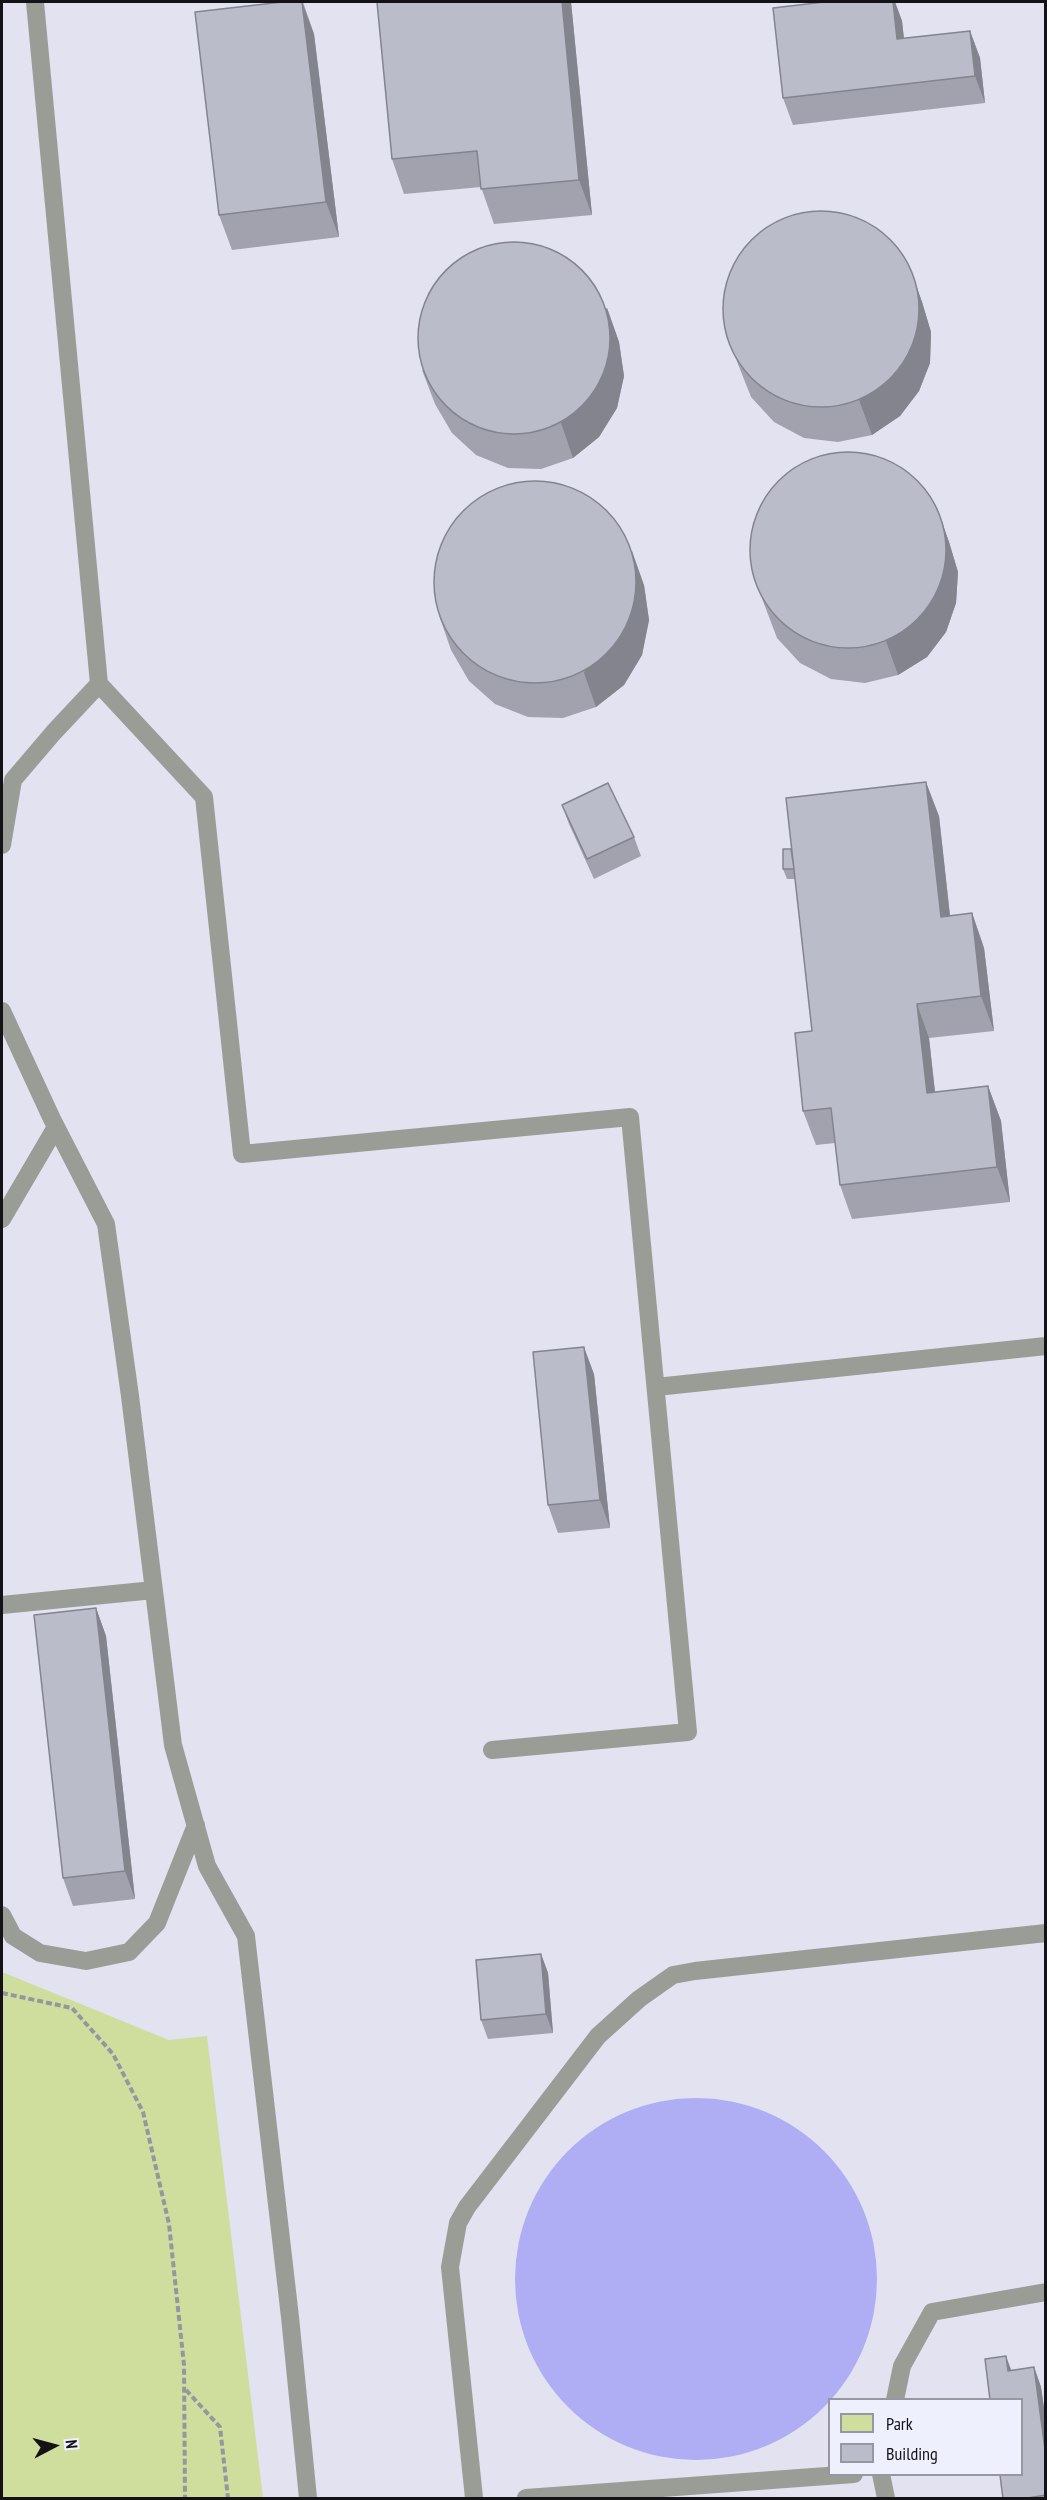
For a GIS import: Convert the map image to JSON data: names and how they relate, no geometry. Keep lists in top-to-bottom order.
{
  "legend": ["Park", "Building"],
  "north": "right"
}
